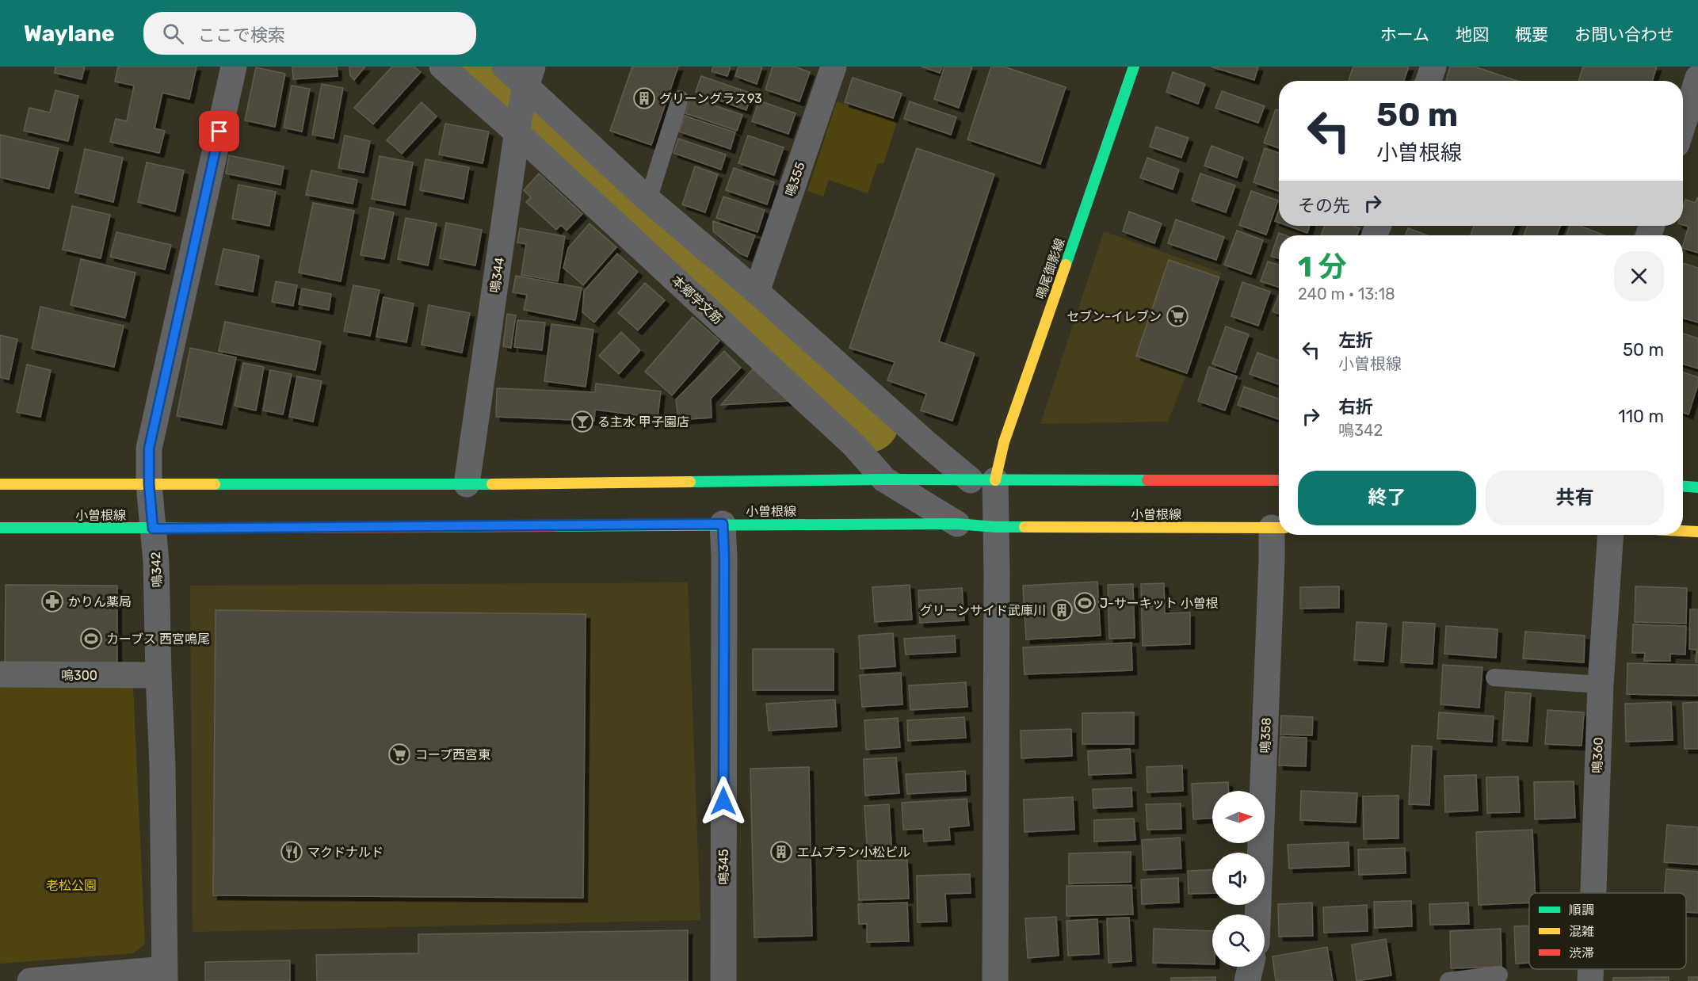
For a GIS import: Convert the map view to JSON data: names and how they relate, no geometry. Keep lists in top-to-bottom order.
{
  "streets": {
    "street": [
      "鳴355",
      "鳴尾御影線",
      "鳴344",
      "本郷学文筋",
      "小曽根線",
      "鳴342",
      "鳴300",
      "鳴358",
      "鳴360",
      "鳴345"
    ]
  },
  "crossings": [
    ["鳴355", "本郷学文筋"],
    ["鳴尾御影線", "本郷学文筋"],
    ["鳴344", "本郷学文筋"],
    ["本郷学文筋", "小曽根線"],
    ["小曽根線", "鳴342"],
    ["小曽根線", "鳴358"],
    ["小曽根線", "鳴345"],
    ["鳴342", "鳴300"]
  ],
  "parks": ["老松公園"],
  "places": {
    "building": ["グリーングラス93", "グリーンサイド武庫川", "エムプラン小松ビル"],
    "supermarket": ["セブン-イレブン", "コープ西宮東"],
    "bar": ["る主水 甲子園店"],
    "pharmacy": ["かりん薬局"],
    "sports": ["J-サーキット 小曽根", "カーブス 西宮鳴尾"],
    "restaurant": ["マクドナルド"]
  },
  "legend": ["順調", "混雑", "渋滞"],
  "north": "right",
  "page": {
    "header": "Waylane",
    "search": "ここで検索",
    "nav": [
      "ホーム",
      "地図",
      "概要",
      "お問い合わせ"
    ],
    "turn": ["50 m", "小曽根線"],
    "then": "その先",
    "heading": ["1 分", "240 m · 13:18"],
    "list": [
      {
        "name": "左折",
        "note": "小曽根線",
        "value": "50 m"
      },
      {
        "name": "右折",
        "note": "鳴342",
        "value": "110 m"
      }
    ],
    "buttons": ["終了", "共有"]
  }
}
